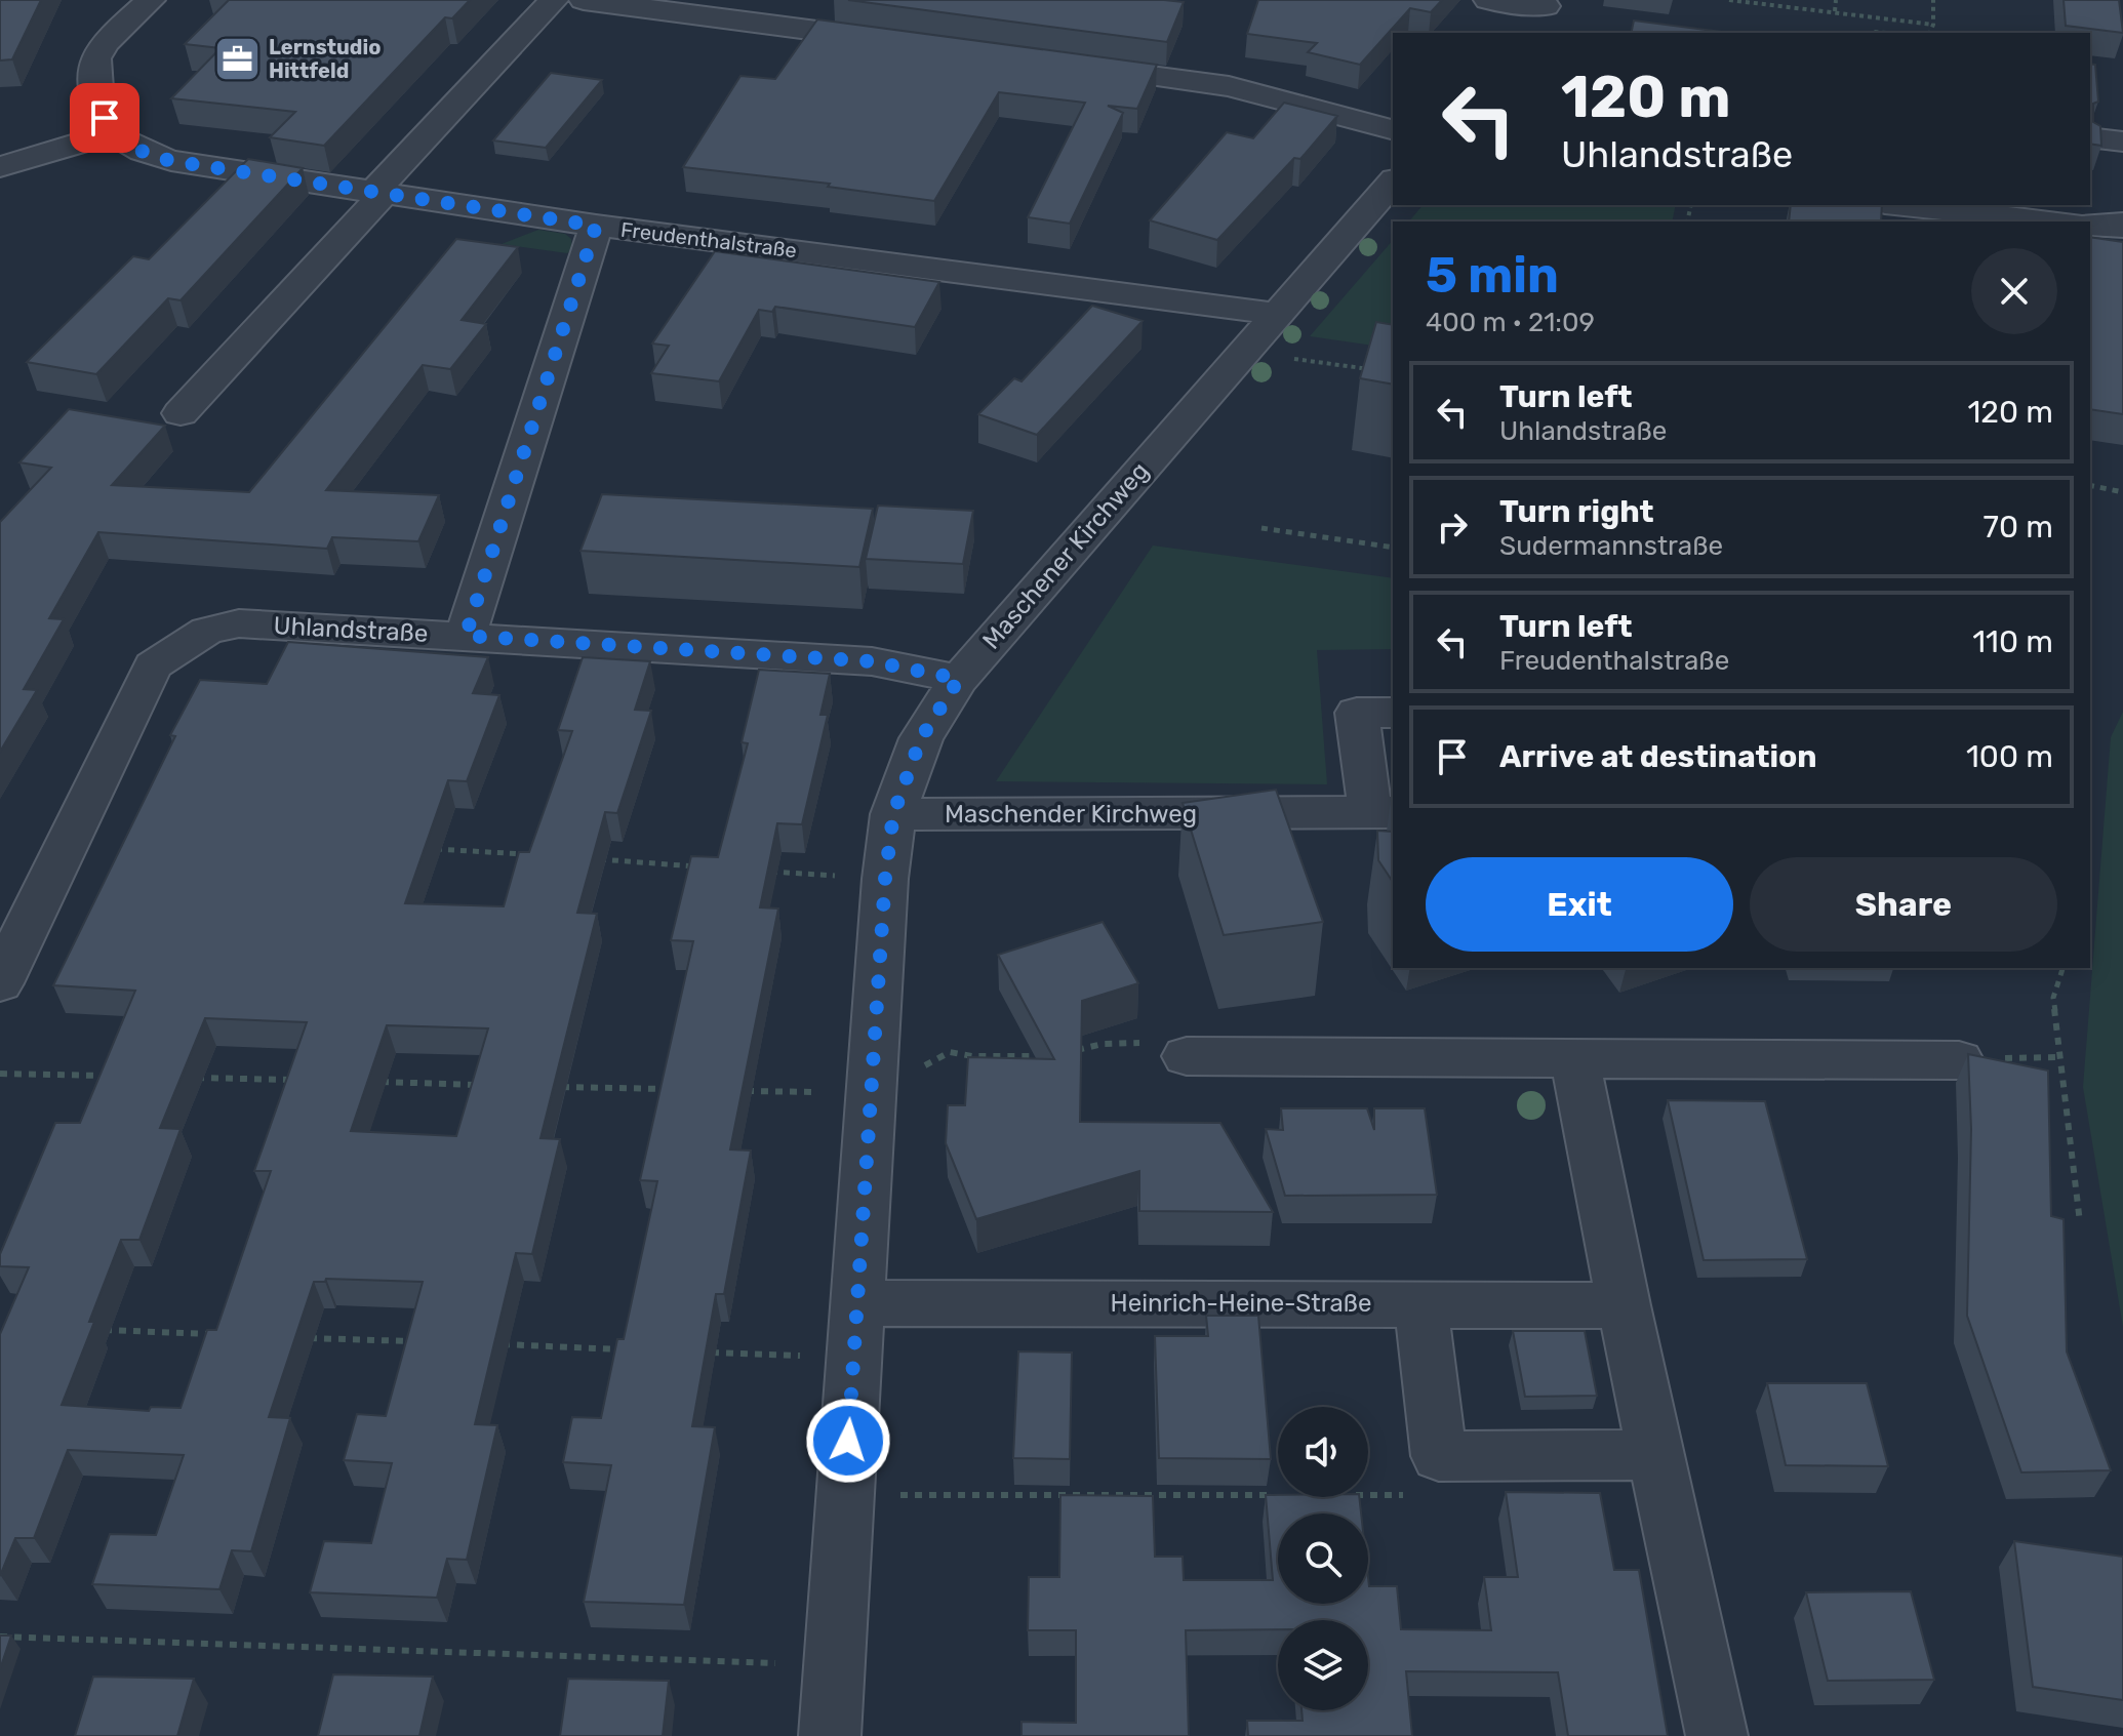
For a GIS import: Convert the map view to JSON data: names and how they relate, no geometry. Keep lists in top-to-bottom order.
{
  "streets": {
    "street": [
      "Freudenthalstraße",
      "Maschener Kirchweg",
      "Uhlandstraße",
      "Maschender Kirchweg",
      "Heinrich-Heine-Straße"
    ]
  },
  "crossings": [
    ["Freudenthalstraße", "Maschener Kirchweg"],
    ["Maschener Kirchweg", "Uhlandstraße"],
    ["Maschener Kirchweg", "Maschender Kirchweg"],
    ["Maschener Kirchweg", "Heinrich-Heine-Straße"]
  ],
  "places": {
    "office": ["Lernstudio Hittfeld"]
  },
  "page": {
    "turn": ["120 m", "Uhlandstraße"],
    "heading": ["5 min", "400 m · 21:09"],
    "list": [
      {
        "name": "Turn left",
        "note": "Uhlandstraße",
        "value": "120 m"
      },
      {
        "name": "Turn right",
        "note": "Sudermannstraße",
        "value": "70 m"
      },
      {
        "name": "Turn left",
        "note": "Freudenthalstraße",
        "value": "110 m"
      },
      {
        "name": "Arrive at destination",
        "value": "100 m"
      }
    ],
    "buttons": ["Exit", "Share"]
  }
}
